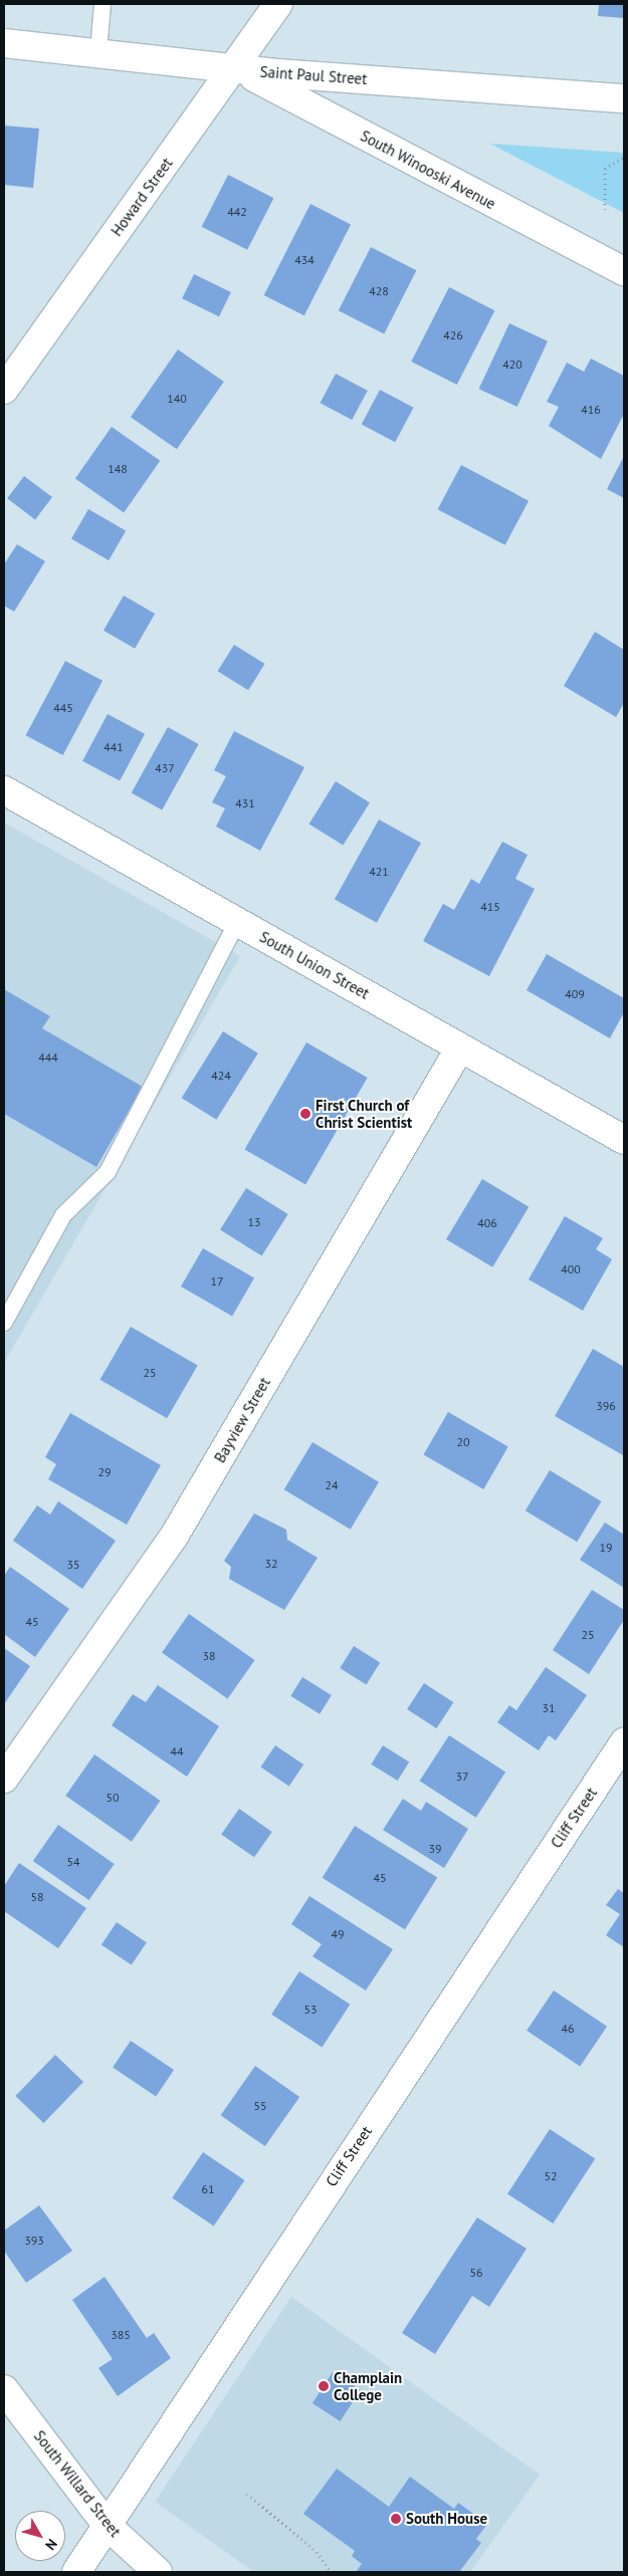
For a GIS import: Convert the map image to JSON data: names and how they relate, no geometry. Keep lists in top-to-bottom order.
{
  "streets": {
    "street": [
      "Saint Paul Street",
      "South Winooski Avenue",
      "Howard Street",
      "South Union Street",
      "Bayview Street",
      "Cliff Street",
      "South Willard Street"
    ]
  },
  "crossings": [
    ["Saint Paul Street", "South Winooski Avenue"],
    ["Saint Paul Street", "Howard Street"],
    ["South Winooski Avenue", "Howard Street"],
    ["South Union Street", "Bayview Street"],
    ["Cliff Street", "South Willard Street"]
  ],
  "places": ["First Church of Christ Scientist", "Champlain College", "South House"],
  "house_numbers": [
    "442",
    "434",
    "428",
    "426",
    "420",
    "140",
    "416",
    "148",
    "445",
    "441",
    "437",
    "431",
    "421",
    "415",
    "409",
    "444",
    "424",
    "13",
    "406",
    "400",
    "17",
    "25",
    "396",
    "20",
    "29",
    "24",
    "19",
    "32",
    "35",
    "45",
    "25",
    "38",
    "31",
    "44",
    "37",
    "50",
    "39",
    "54",
    "45",
    "58",
    "49",
    "53",
    "46",
    "55",
    "52",
    "61",
    "393",
    "56",
    "385"
  ],
  "north": "bottom right"
}
